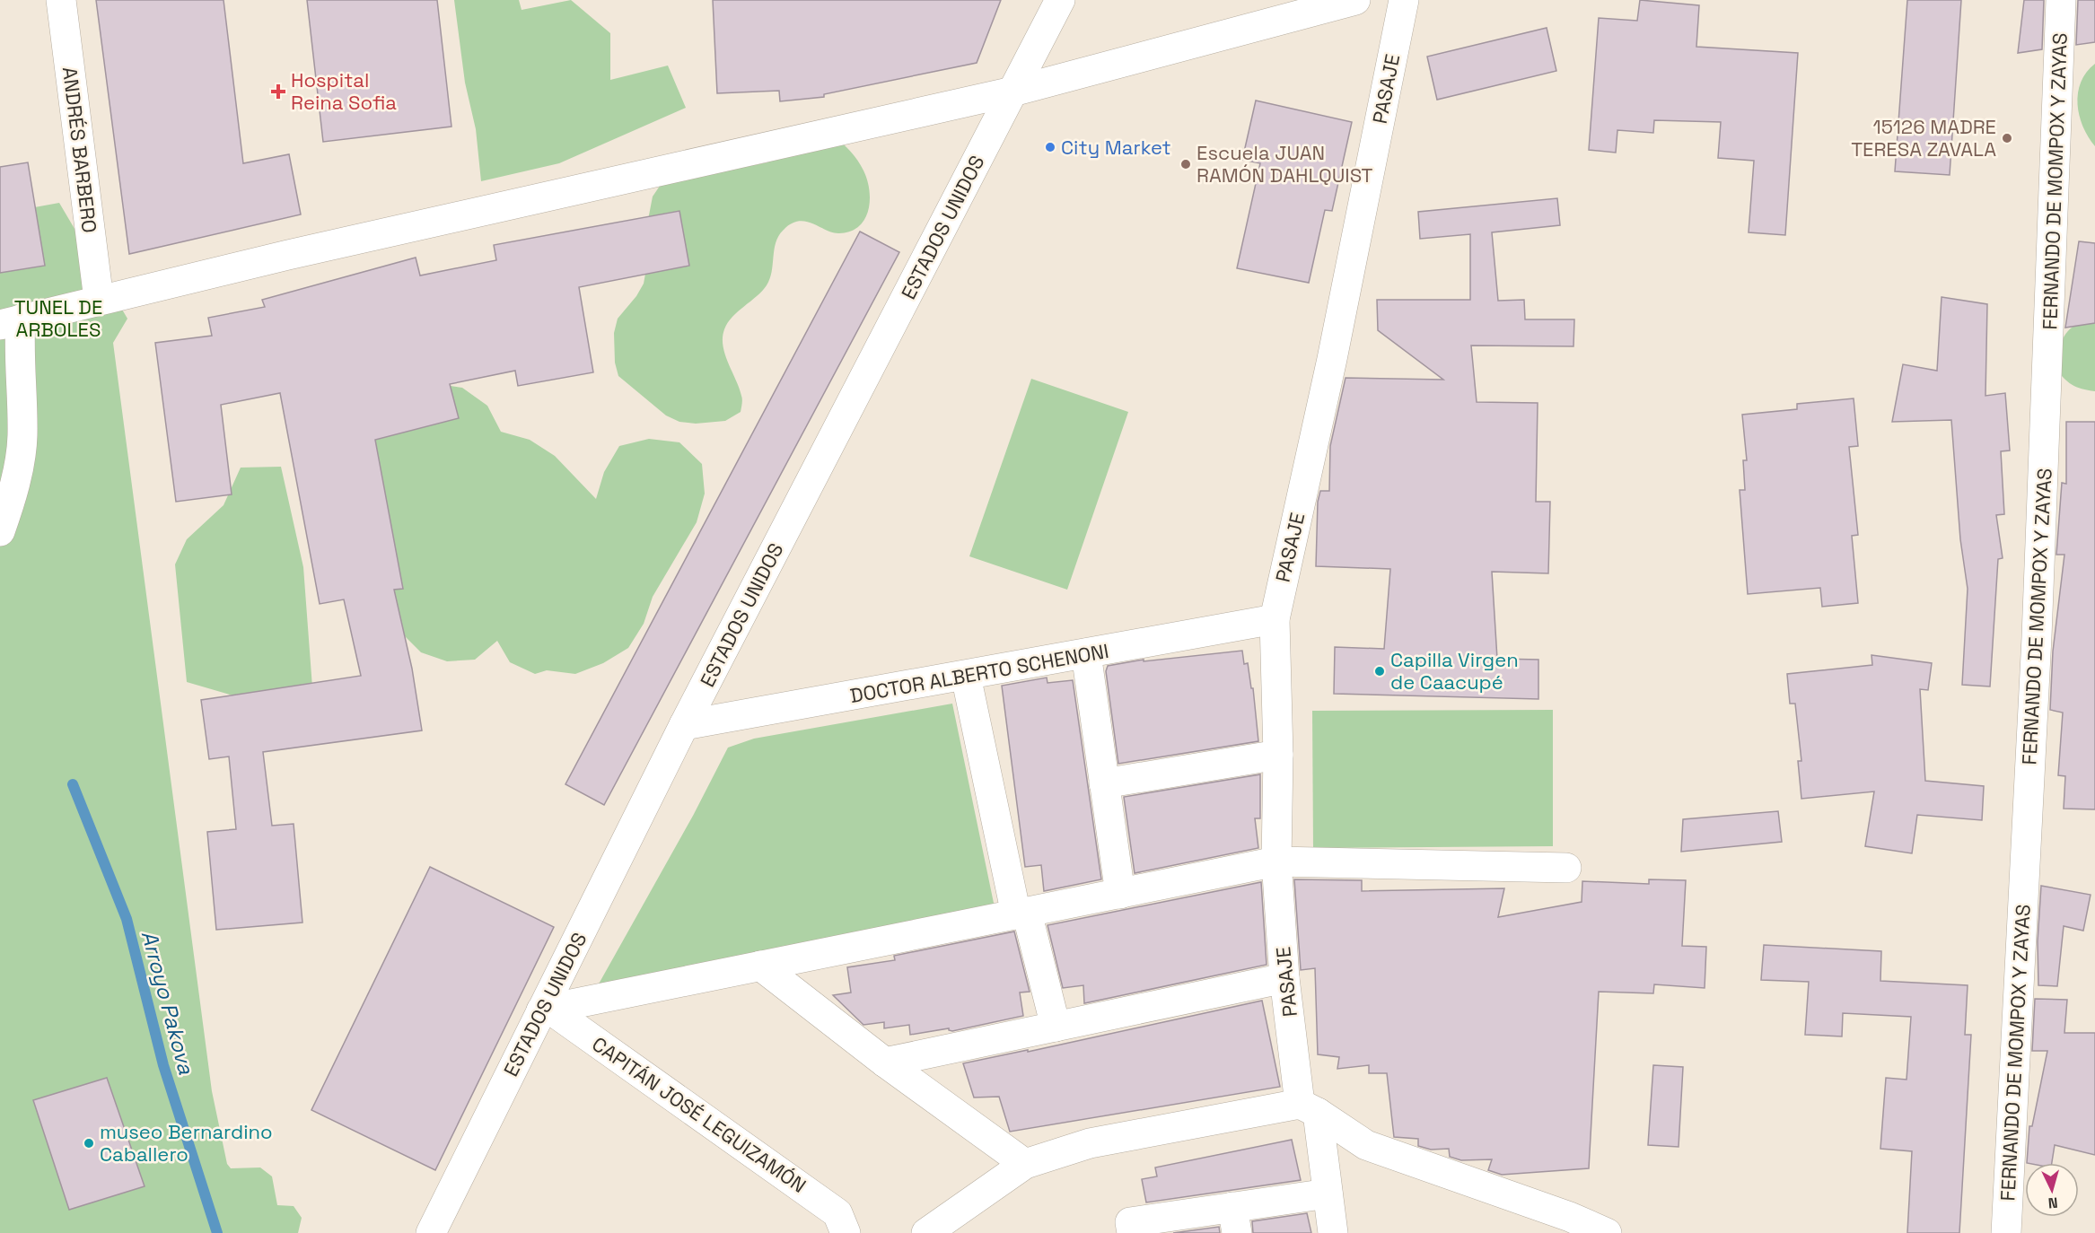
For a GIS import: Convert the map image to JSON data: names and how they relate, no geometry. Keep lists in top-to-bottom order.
{
  "streets": {
    "street": [
      "PASAJE",
      "ANDRÉS BARBERO",
      "FERNANDO DE MOMPOX Y ZAYAS",
      "ESTADOS UNIDOS",
      "DOCTOR ALBERTO SCHENONI",
      "CAPITÁN JOSÉ LEGUIZAMÓN"
    ]
  },
  "crossings": [
    ["PASAJE", "DOCTOR ALBERTO SCHENONI"],
    ["ESTADOS UNIDOS", "DOCTOR ALBERTO SCHENONI"],
    ["ESTADOS UNIDOS", "CAPITÁN JOSÉ LEGUIZAMÓN"]
  ],
  "water": ["Arroyo Pakova"],
  "parks": ["TUNEL DE ARBOLES"],
  "places": {
    "health": ["Hospital Reina Sofia"],
    "other": [
      "15126 MADRE TERESA ZAVALA",
      "City Market",
      "Escuela JUAN RAMÓN DAHLQUIST",
      "Capilla Virgen de Caacupé",
      "museo Bernardino Caballero"
    ]
  },
  "north": "bottom"
}
